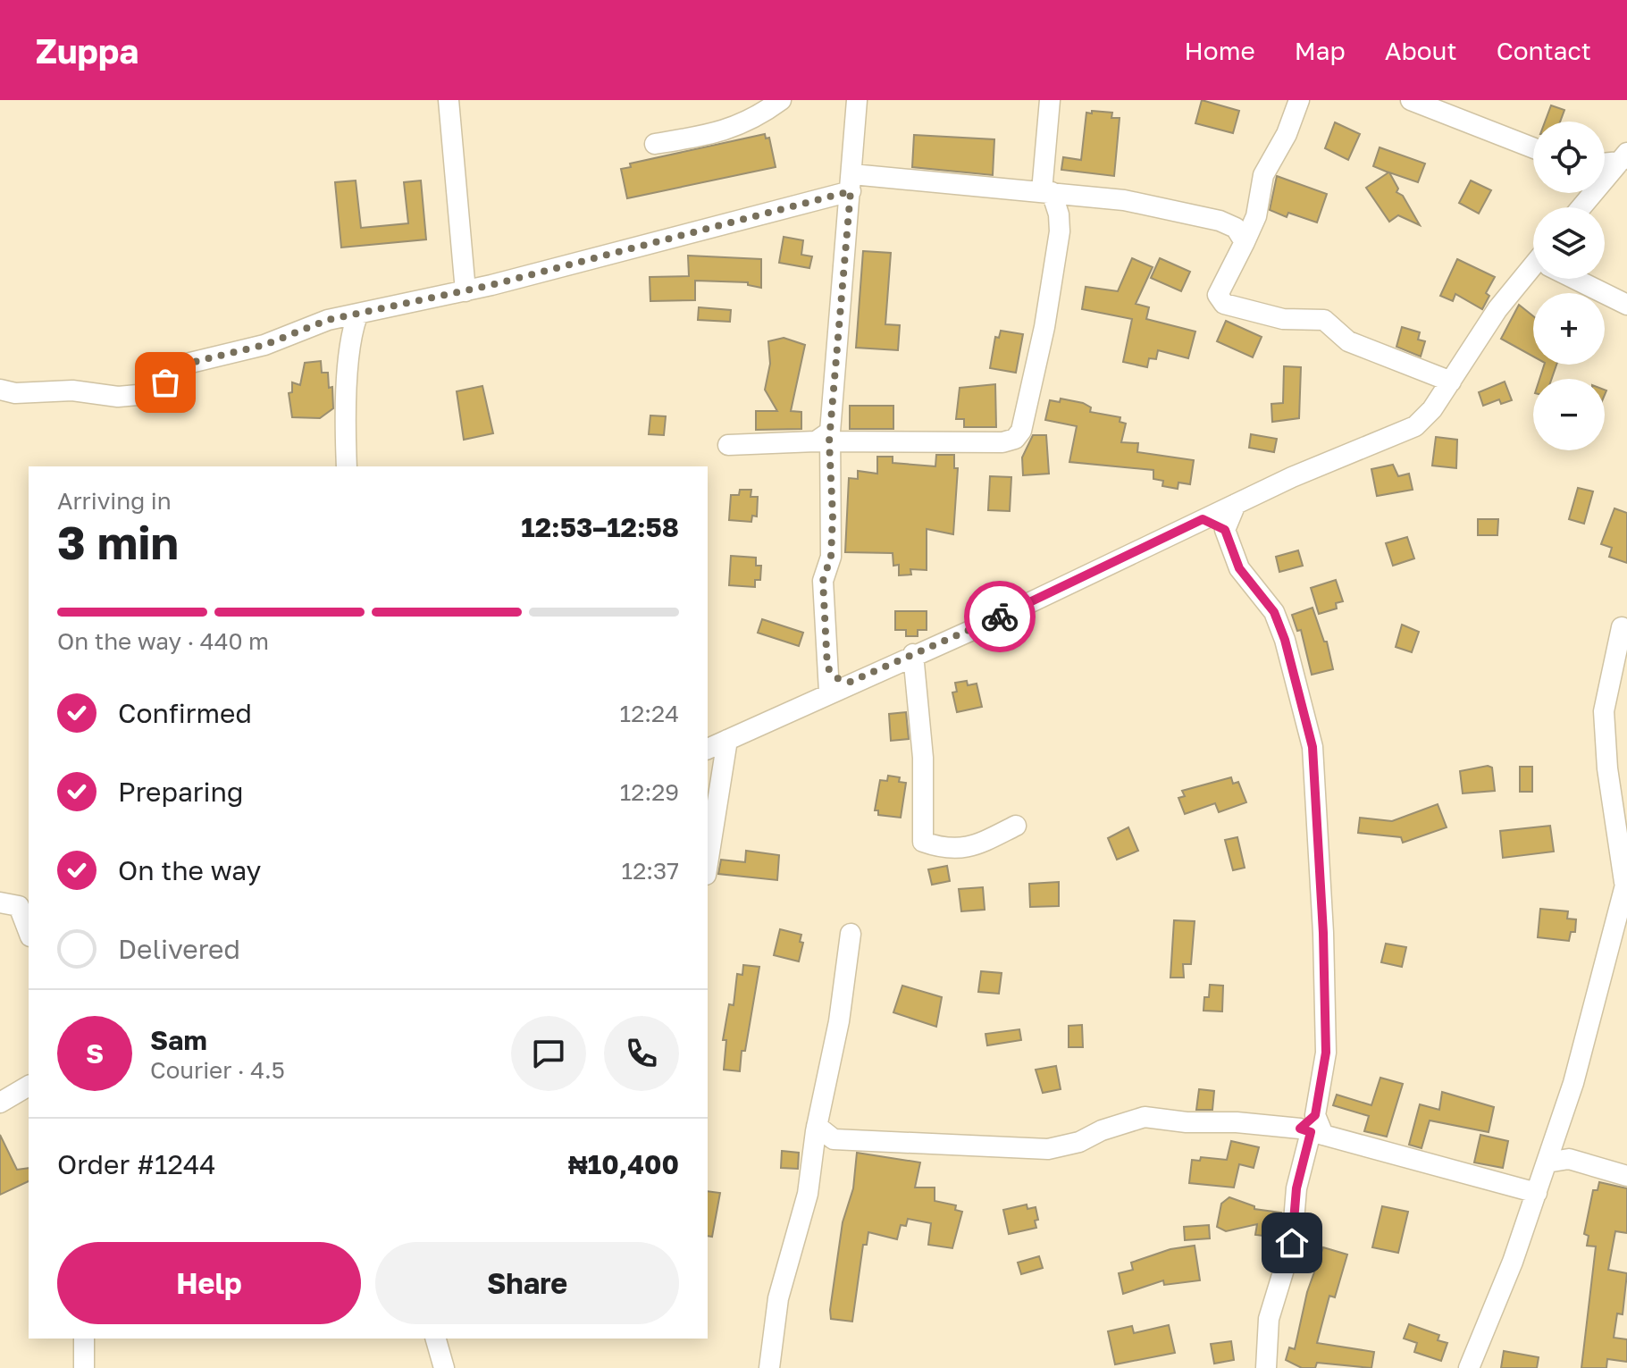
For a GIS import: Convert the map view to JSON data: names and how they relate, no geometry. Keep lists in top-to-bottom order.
{
  "page": {
    "header": "Zuppa",
    "nav": [
      "Home",
      "Map",
      "About",
      "Contact"
    ],
    "map_buttons": ["+", "−"],
    "heading": ["3 min", "Arriving in", "12:53–12:58"],
    "panel": [
      "Sam",
      "Courier · 4.5",
      "Order #1244",
      "₦10,400"
    ],
    "bar": "On the way · 440 m",
    "list": [
      ["Confirmed", "12:24"],
      ["Preparing", "12:29"],
      ["On the way", "12:37"],
      "Delivered"
    ],
    "round": "S",
    "buttons": ["Help", "Share"]
  }
}
